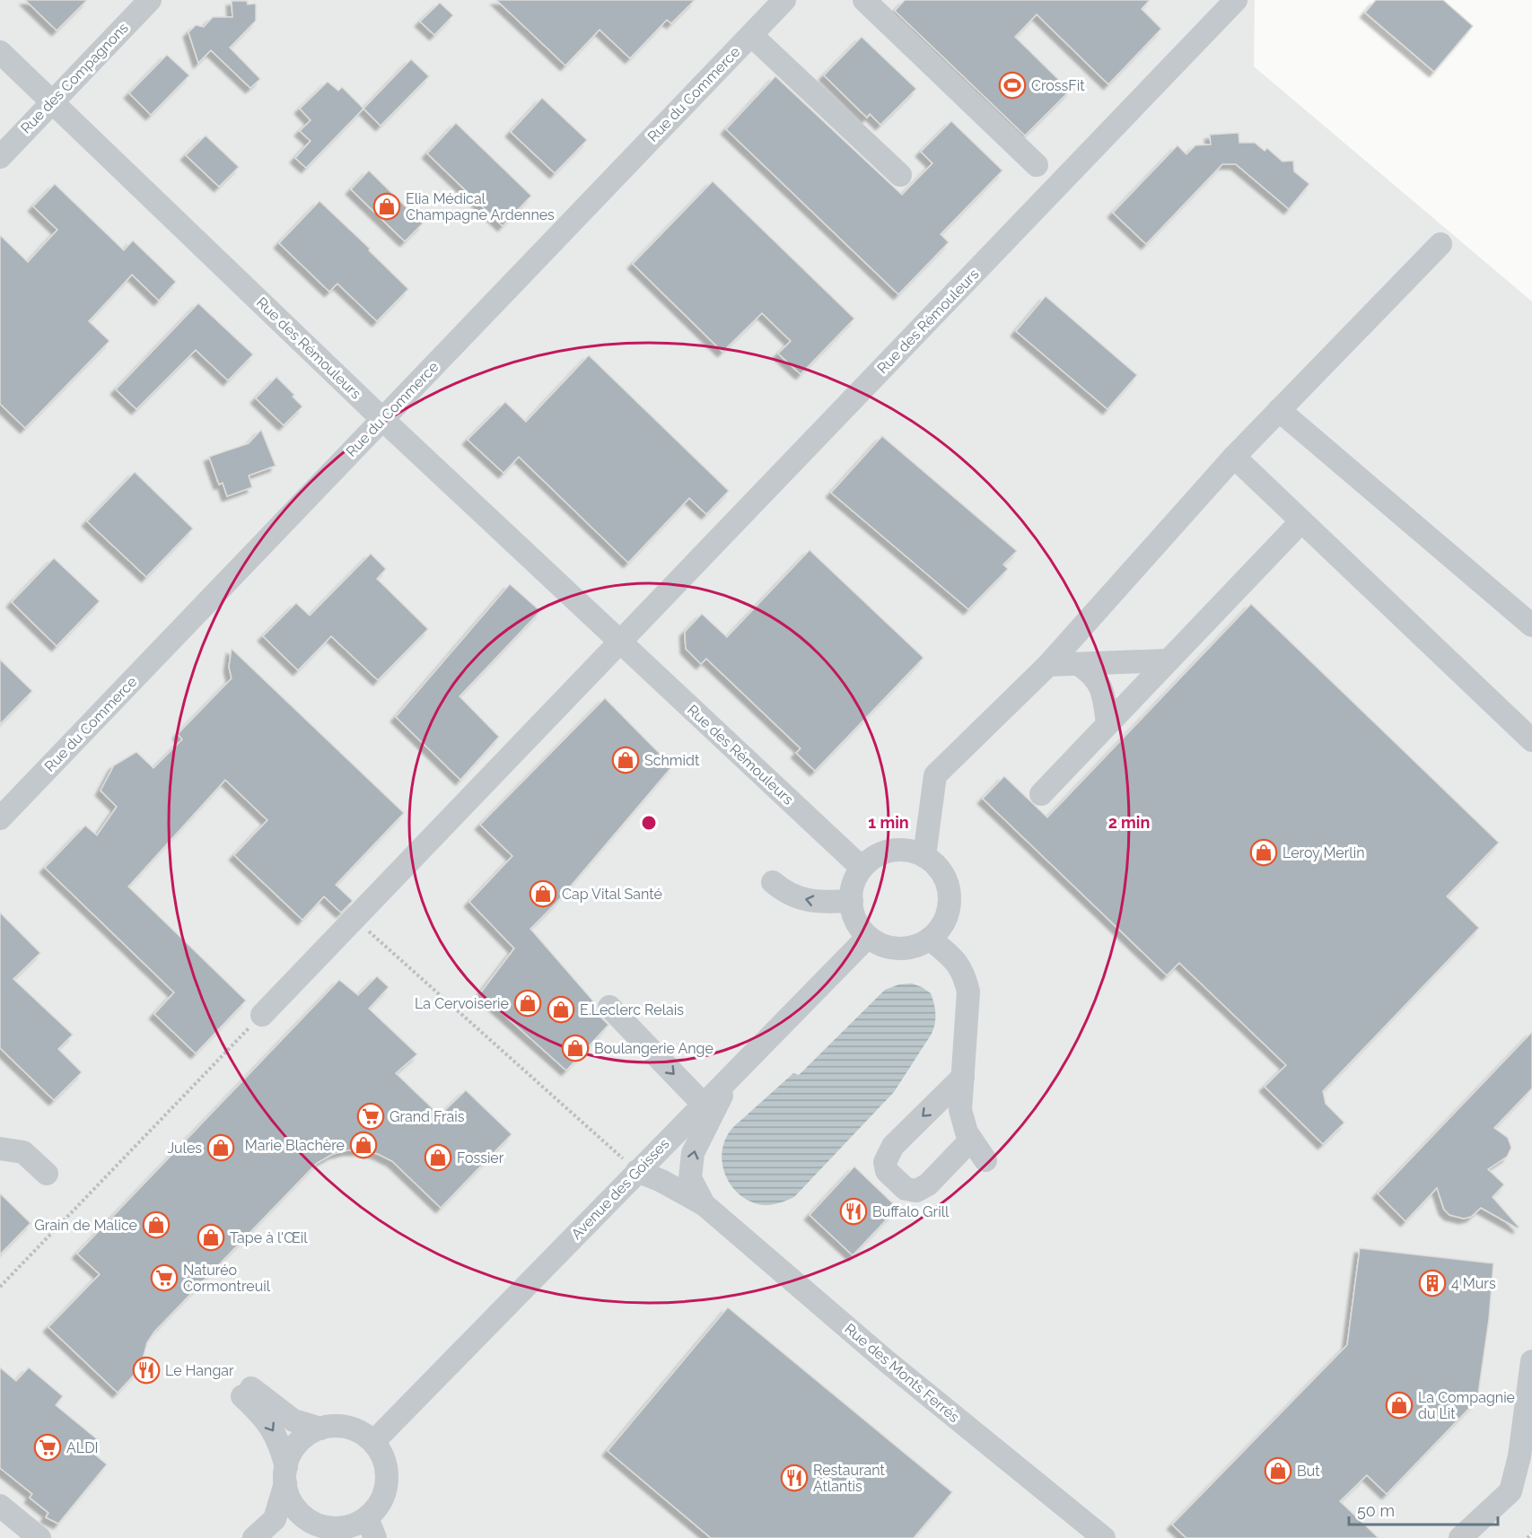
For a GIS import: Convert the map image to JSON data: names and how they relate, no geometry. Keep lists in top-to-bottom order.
{
  "streets": {
    "street": [
      "Rue des Compagnons",
      "Rue du Commerce",
      "Rue des Rémouleurs",
      "Avenue des Goisses",
      "Rue des Monts Ferrés"
    ]
  },
  "crossings": [
    ["Rue des Compagnons", "Rue des Rémouleurs"],
    ["Rue du Commerce", "Rue des Rémouleurs"],
    ["Rue des Rémouleurs", "Avenue des Goisses"],
    ["Avenue des Goisses", "Rue des Monts Ferrés"]
  ],
  "places": {
    "sports": ["CrossFit"],
    "shop": [
      "Elia Médical Champagne Ardennes",
      "Schmidt",
      "Leroy Merlin",
      "Cap Vital Santé",
      "La Cervoiserie",
      "E.Leclerc Relais",
      "Boulangerie Ange",
      "Marie Blachère",
      "Jules",
      "Fossier",
      "Grain de Malice",
      "Tape à l'Œil",
      "La Compagnie du Lit",
      "But"
    ],
    "supermarket": ["Grand Frais", "Naturéo Cormontreuil", "ALDI"],
    "restaurant": ["Buffalo Grill", "Le Hangar", "Restaurant Atlantis"],
    "building": ["4 Murs"]
  },
  "scale_bar": "50 m",
  "rings": ["1 min", "2 min"]
}
